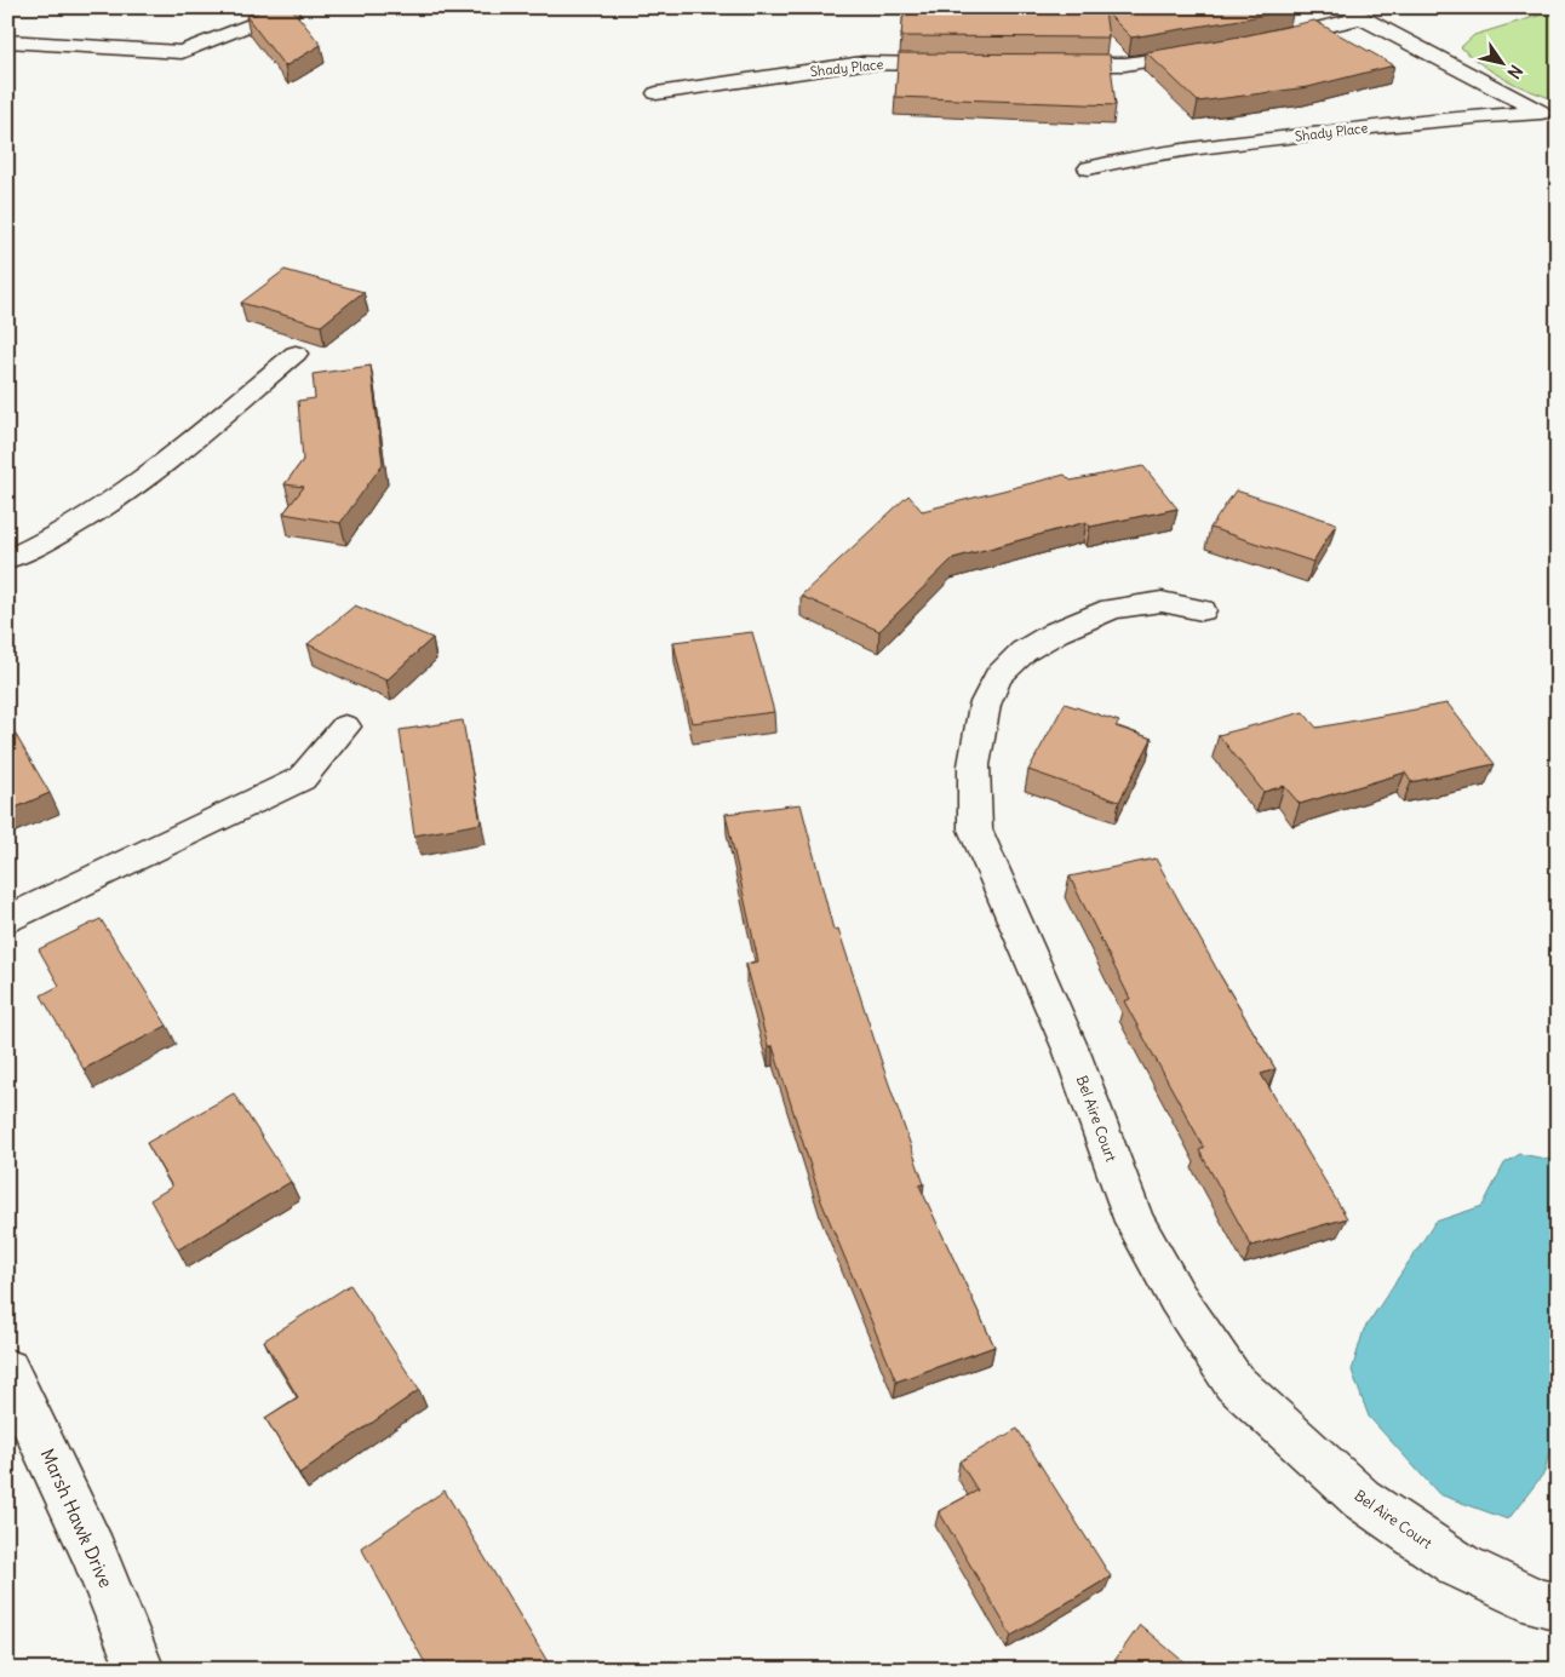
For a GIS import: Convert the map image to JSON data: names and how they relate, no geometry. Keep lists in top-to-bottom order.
{
  "streets": {
    "street": ["Shady Place", "Bel Aire Court", "Marsh Hawk Drive"]
  },
  "north": "bottom right"
}
